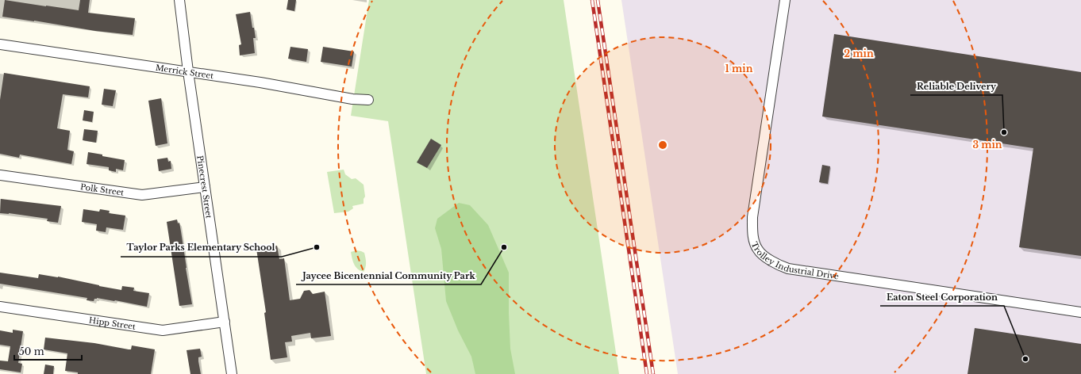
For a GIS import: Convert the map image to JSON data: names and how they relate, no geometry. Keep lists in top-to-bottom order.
{
  "streets": {
    "street": [
      "Merrick Street",
      "Pinecrest Street",
      "Polk Street",
      "Trolley Industrial Drive",
      "Hipp Street"
    ]
  },
  "crossings": [
    ["Merrick Street", "Pinecrest Street"],
    ["Pinecrest Street", "Polk Street"],
    ["Pinecrest Street", "Hipp Street"]
  ],
  "places": [
    "Reliable Delivery",
    "Taylor Parks Elementary School",
    "Jaycee Bicentennial Community Park",
    "Eaton Steel Corporation"
  ],
  "scale_bar": "50 m",
  "rings": ["2 min", "1 min", "3 min"]
}
